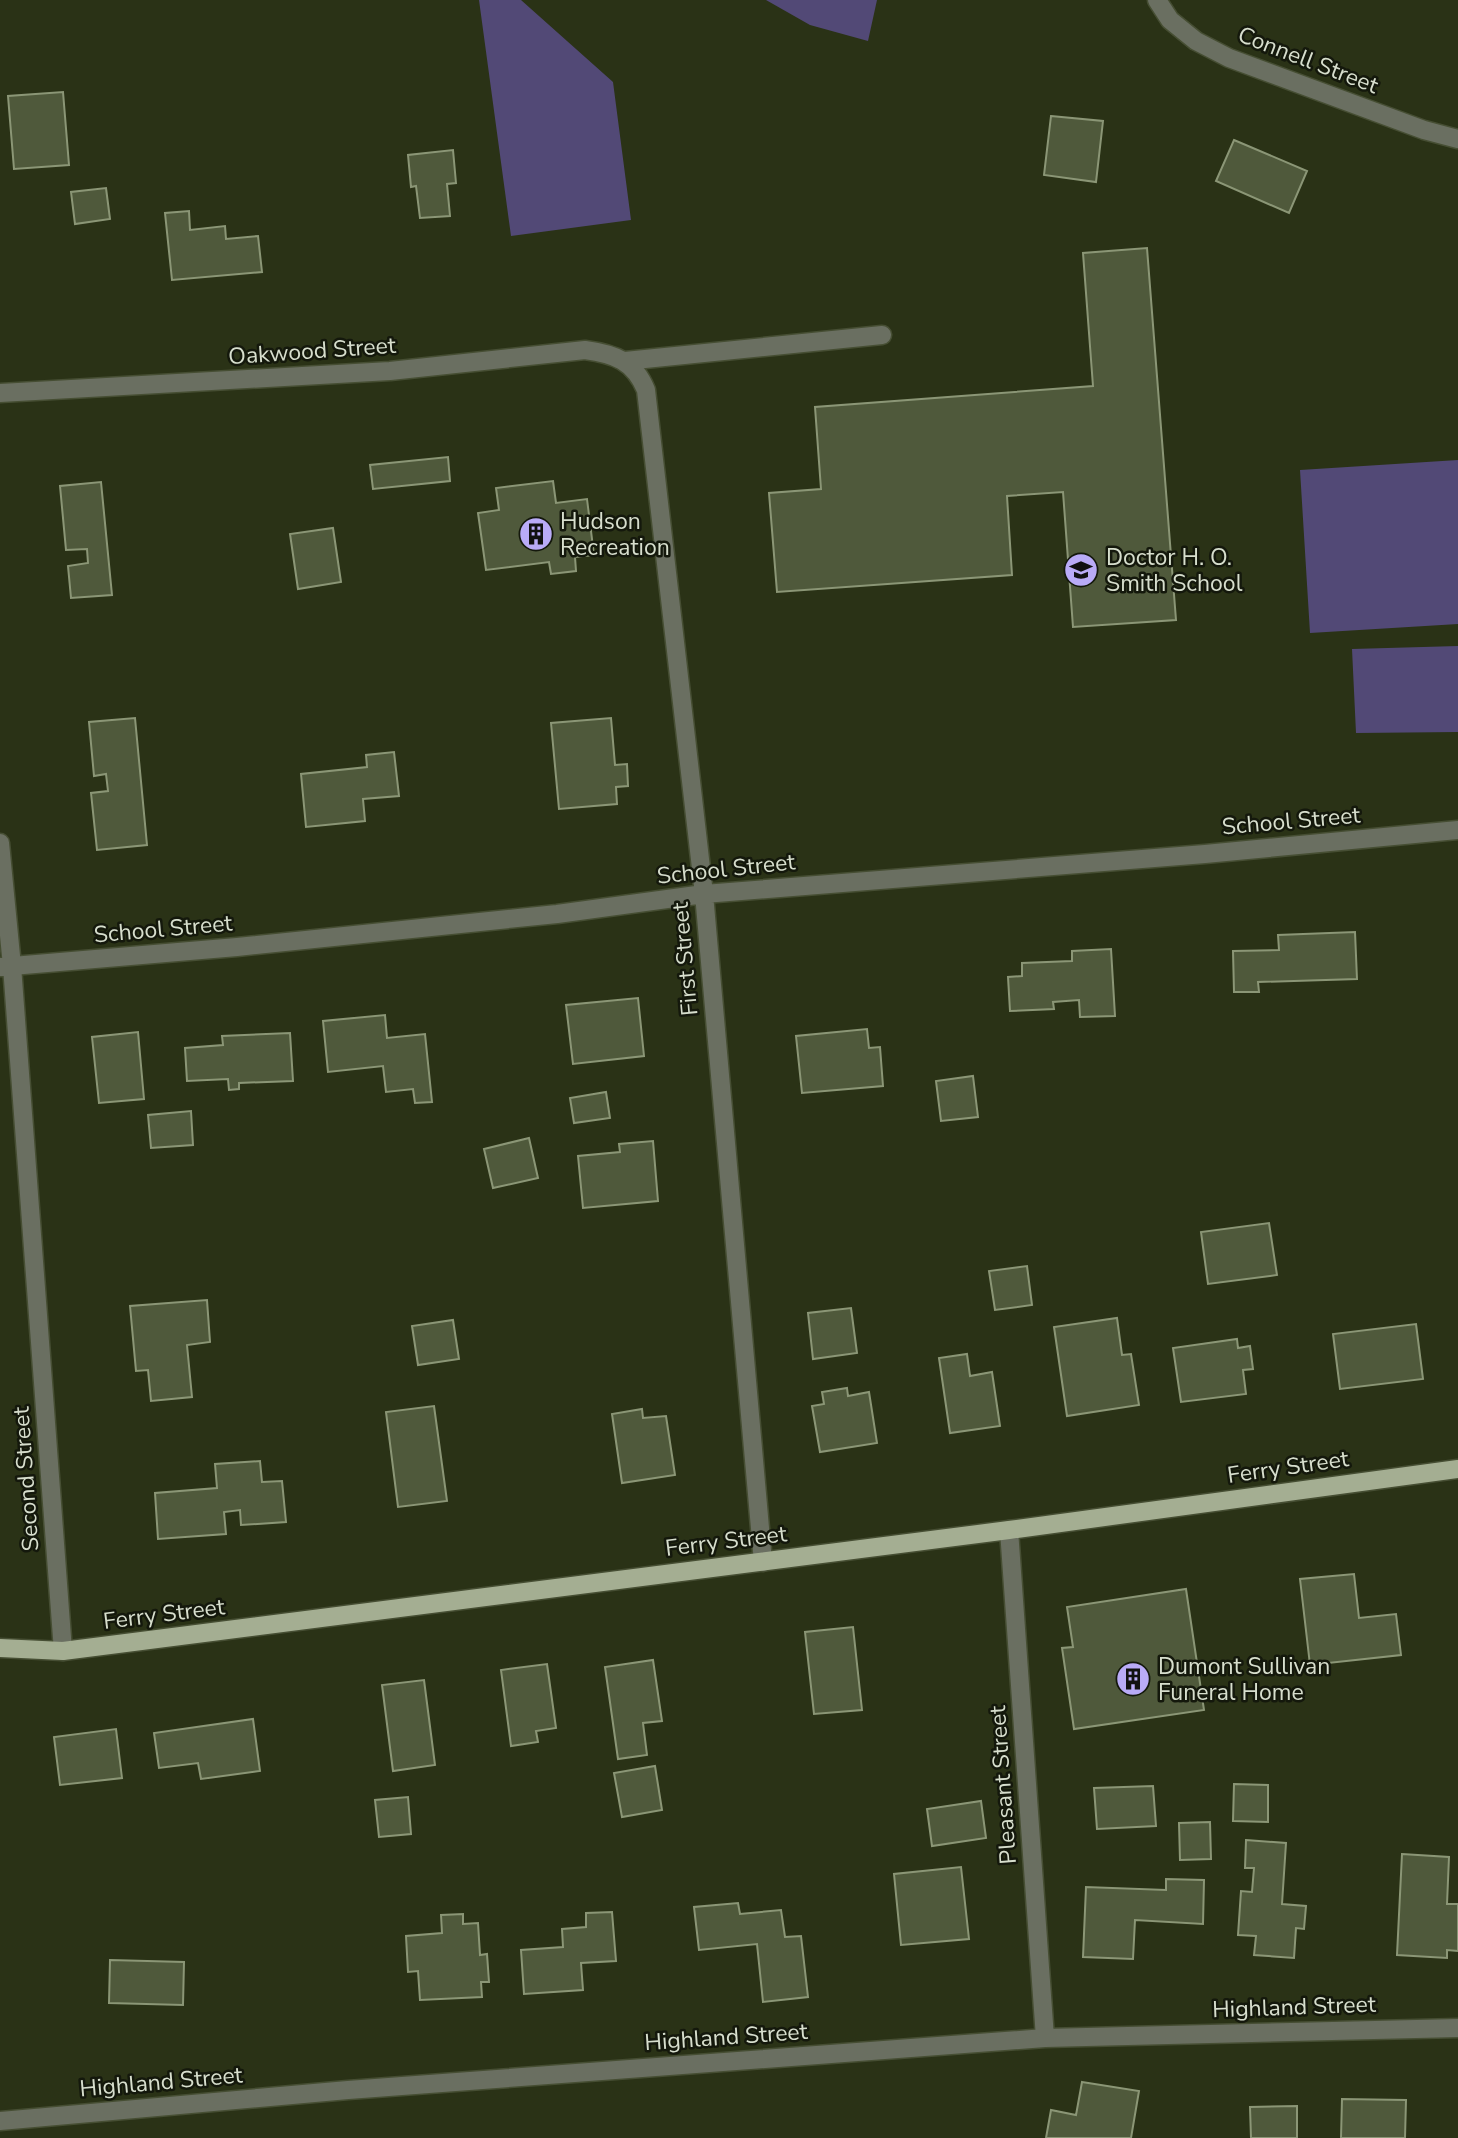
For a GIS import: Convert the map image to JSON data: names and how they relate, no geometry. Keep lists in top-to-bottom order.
{
  "streets": {
    "main road": ["Ferry Street"],
    "street": [
      "Connell Street",
      "Oakwood Street",
      "School Street",
      "First Street",
      "Second Street",
      "Pleasant Street",
      "Highland Street"
    ]
  },
  "crossings": [
    ["Oakwood Street", "First Street"],
    ["School Street", "First Street"],
    ["School Street", "Second Street"],
    ["First Street", "Ferry Street"],
    ["Ferry Street", "Second Street"],
    ["Ferry Street", "Pleasant Street"],
    ["Pleasant Street", "Highland Street"]
  ],
  "places": {
    "building": ["Hudson Recreation", "Dumont Sullivan Funeral Home"],
    "school or university": ["Doctor H. O. Smith School"]
  }
}
